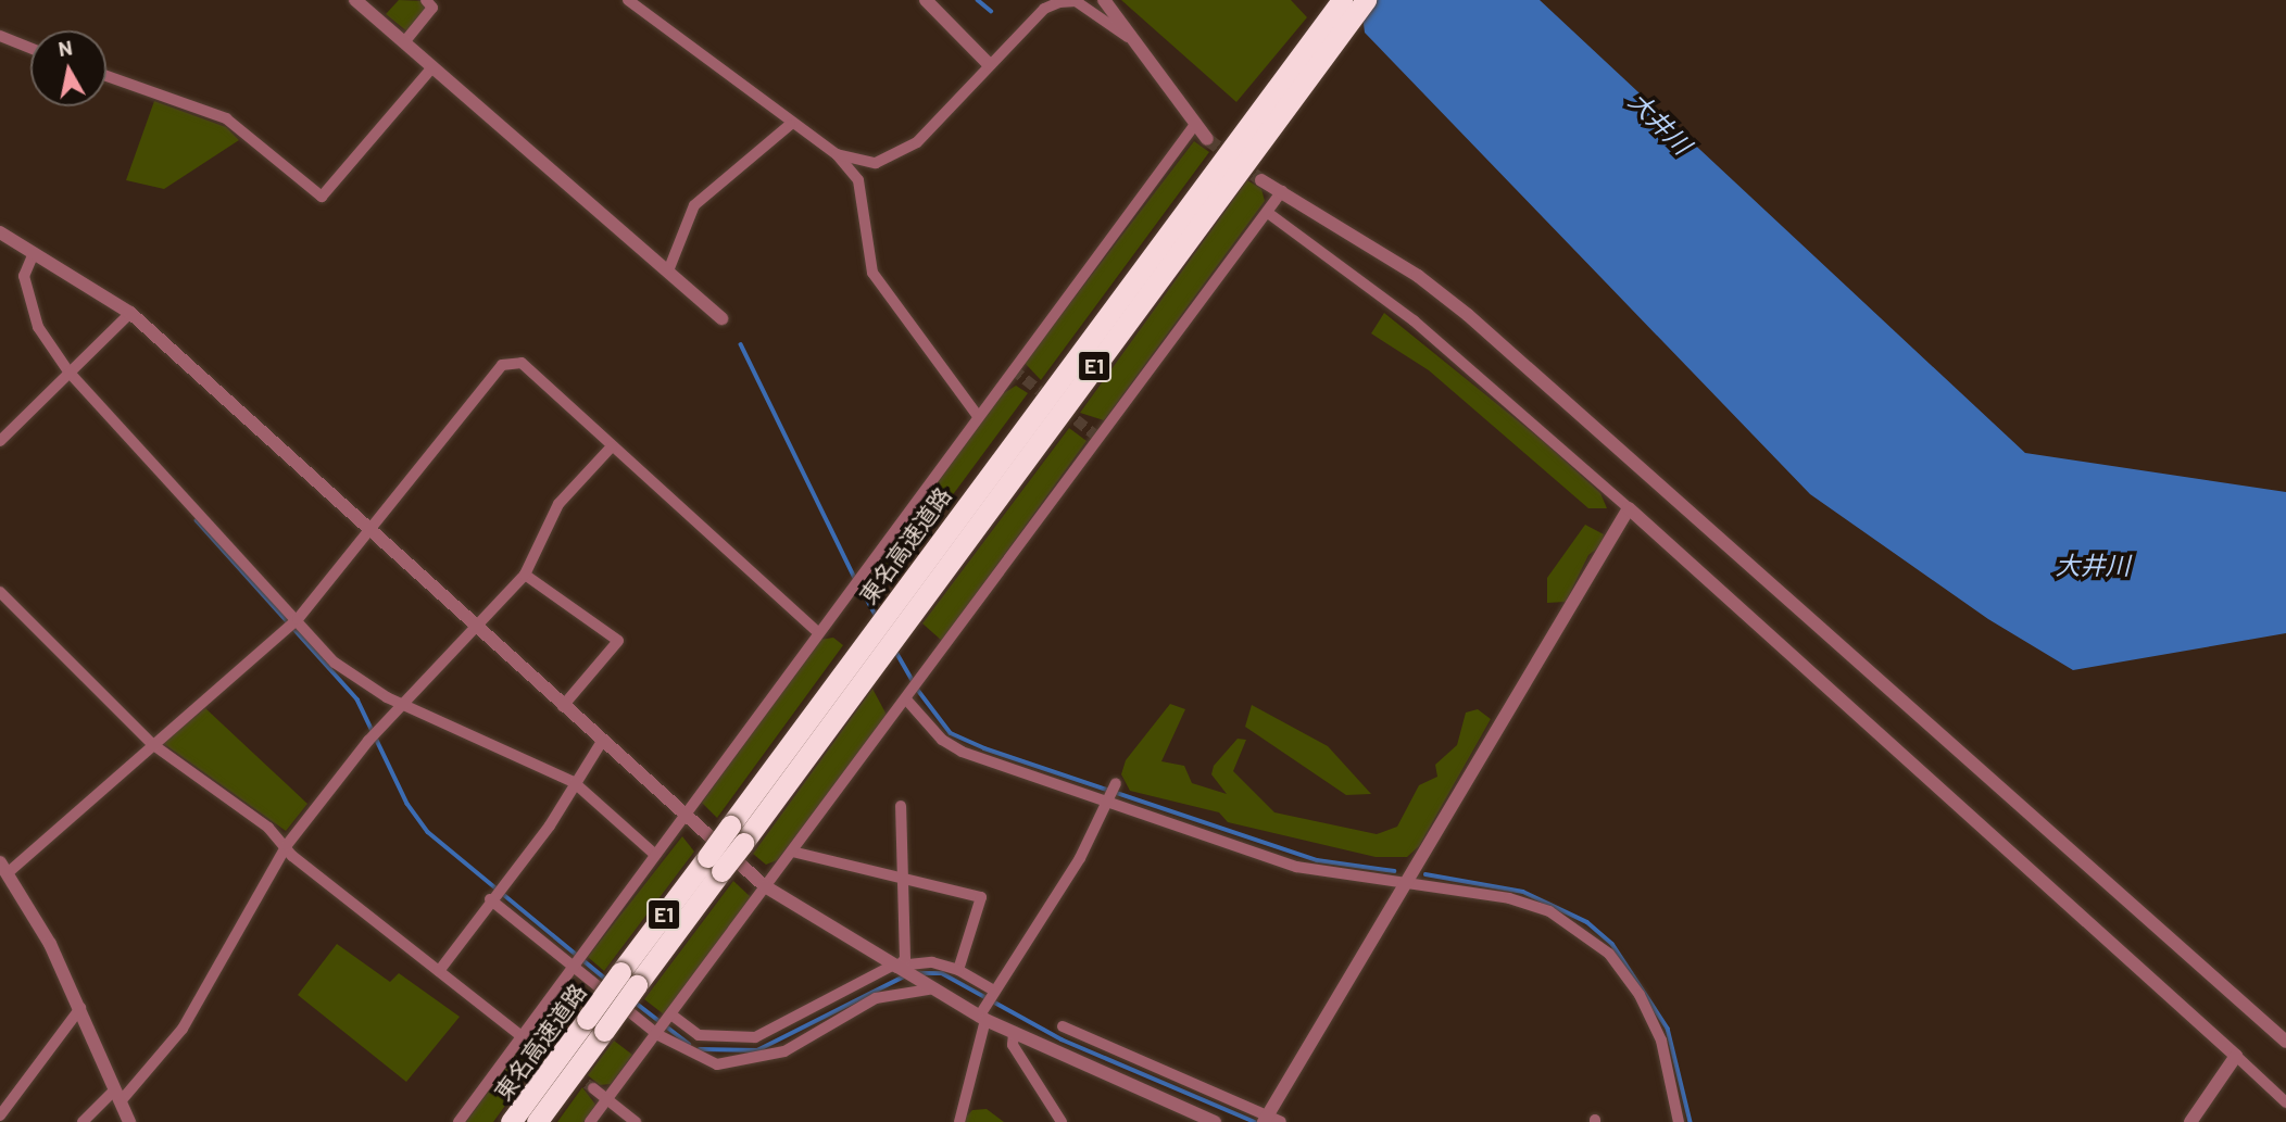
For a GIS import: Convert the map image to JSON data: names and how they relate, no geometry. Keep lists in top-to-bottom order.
{
  "streets": {
    "highway": ["E1", "東名高速道路"]
  },
  "water": ["大井川"],
  "north": "top"
}
